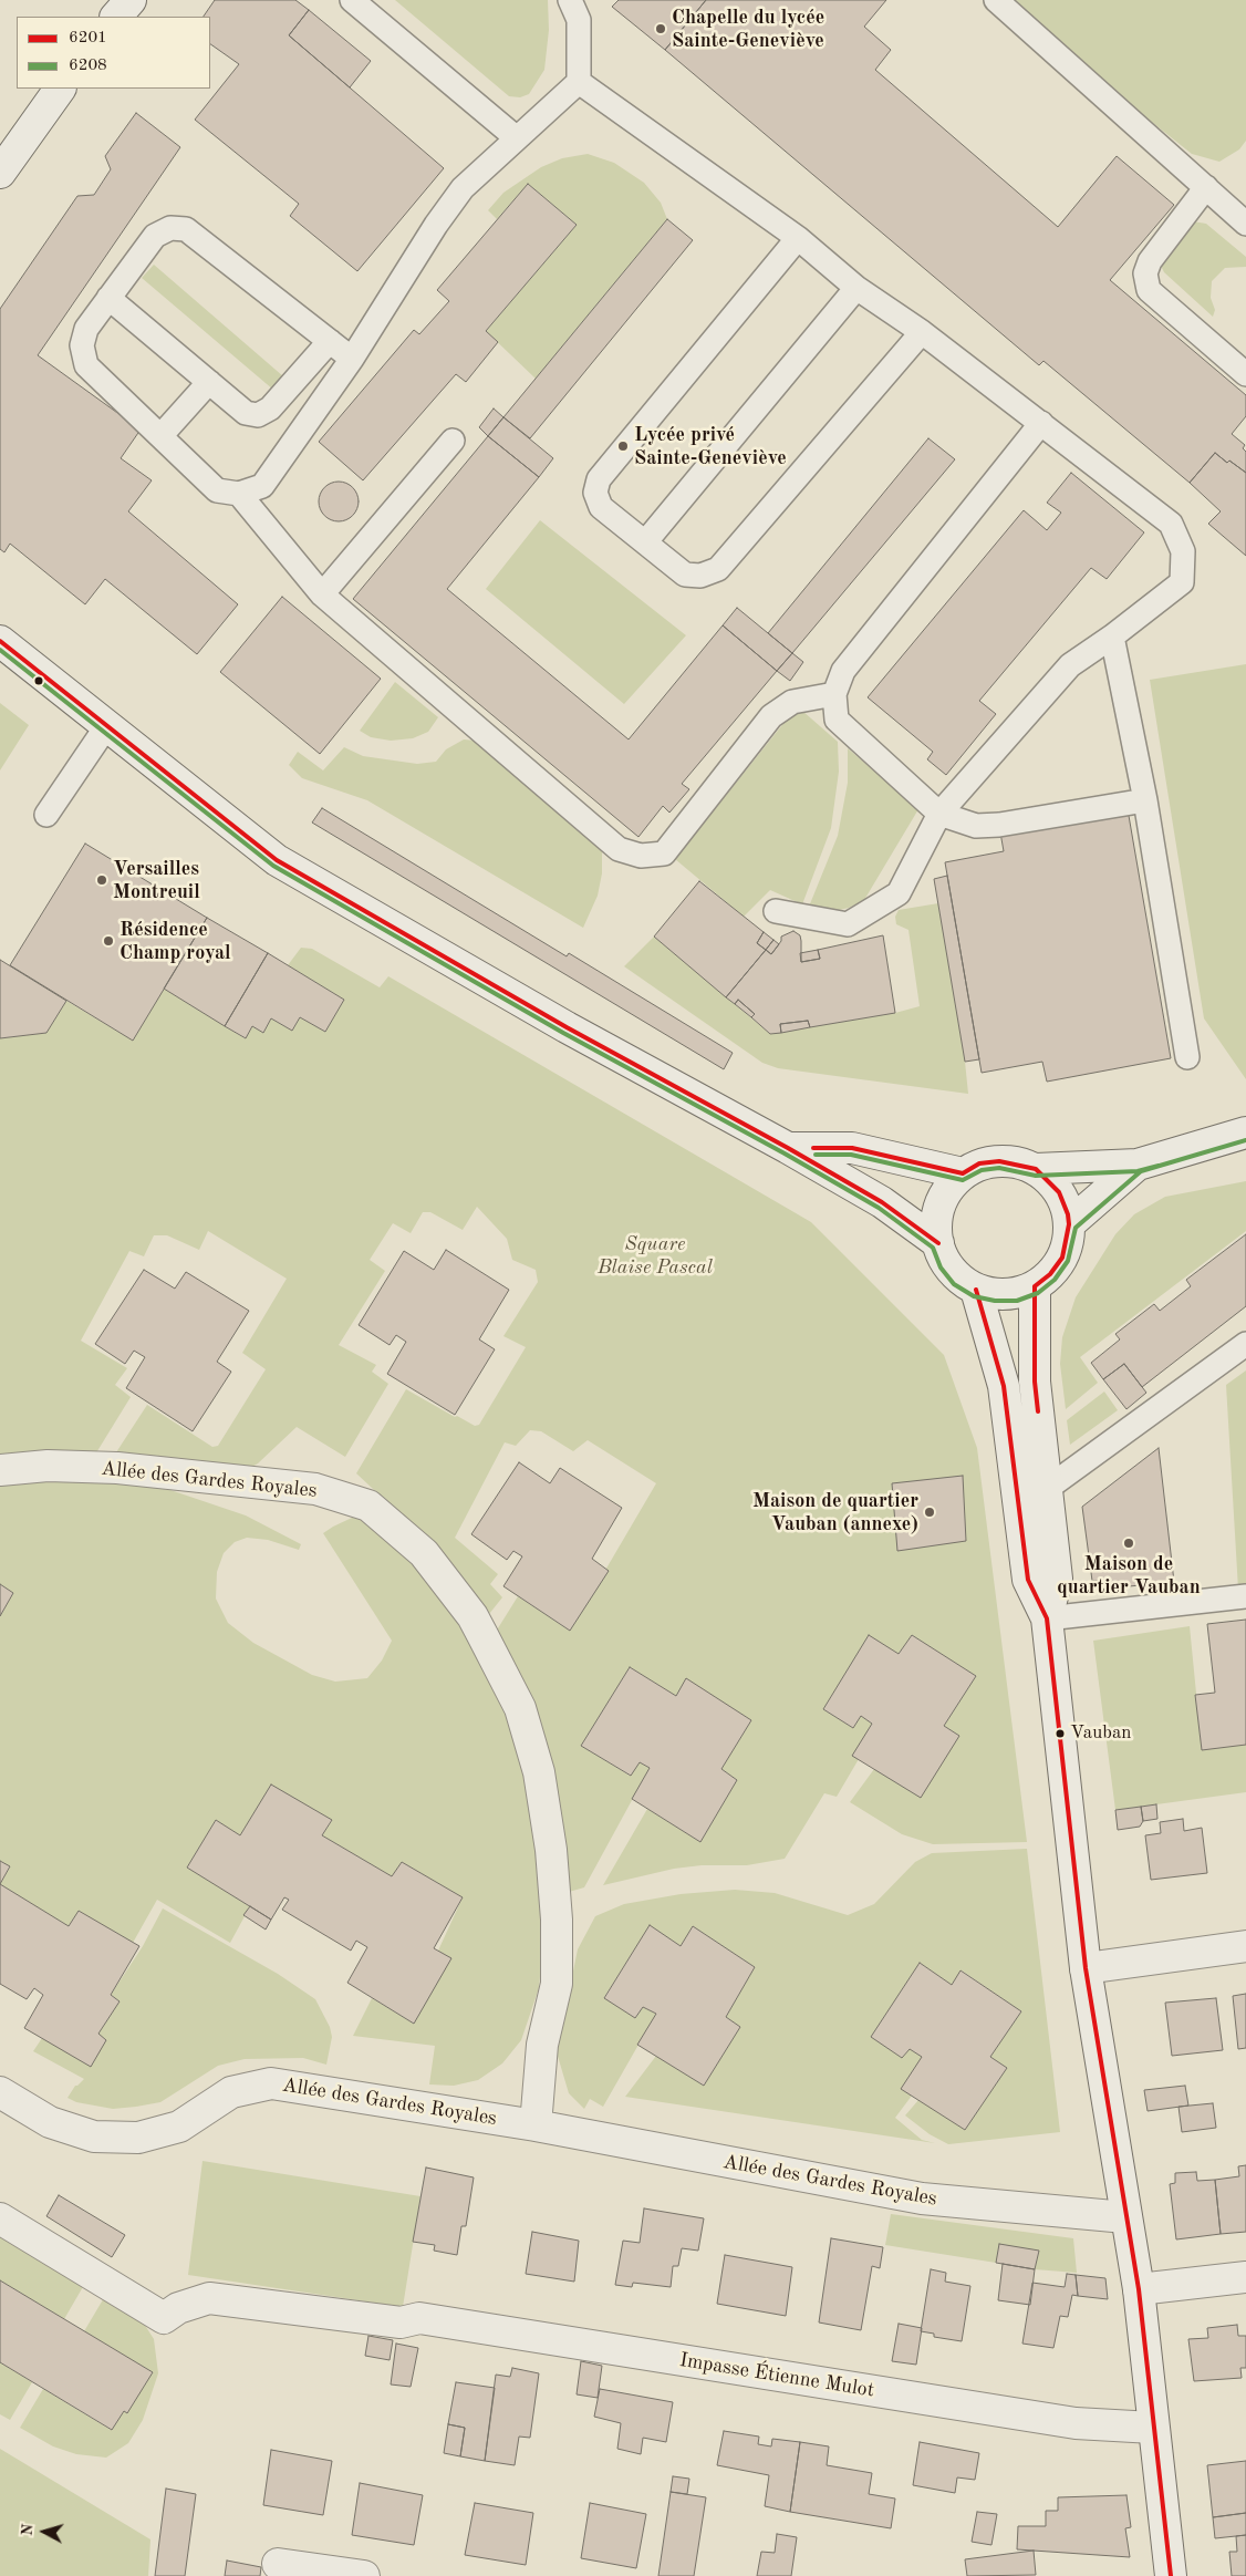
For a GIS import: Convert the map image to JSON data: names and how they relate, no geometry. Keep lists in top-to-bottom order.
{
  "streets": {
    "main road": ["Allée des Gardes Royales", "Impasse Étienne Mulot"]
  },
  "parks": ["Square Blaise Pascal"],
  "places": [
    "Chapelle du lycée Sainte-Geneviève",
    "Lycée privé Sainte-Geneviève",
    "Versailles Montreuil",
    "Résidence Champ royal",
    "Maison de quartier Vauban (annexe)",
    "Maison de quartier Vauban",
    "Vauban"
  ],
  "lines": ["transit line 6201", "transit line 6208"],
  "legend": ["6201", "6208"],
  "north": "left"
}
